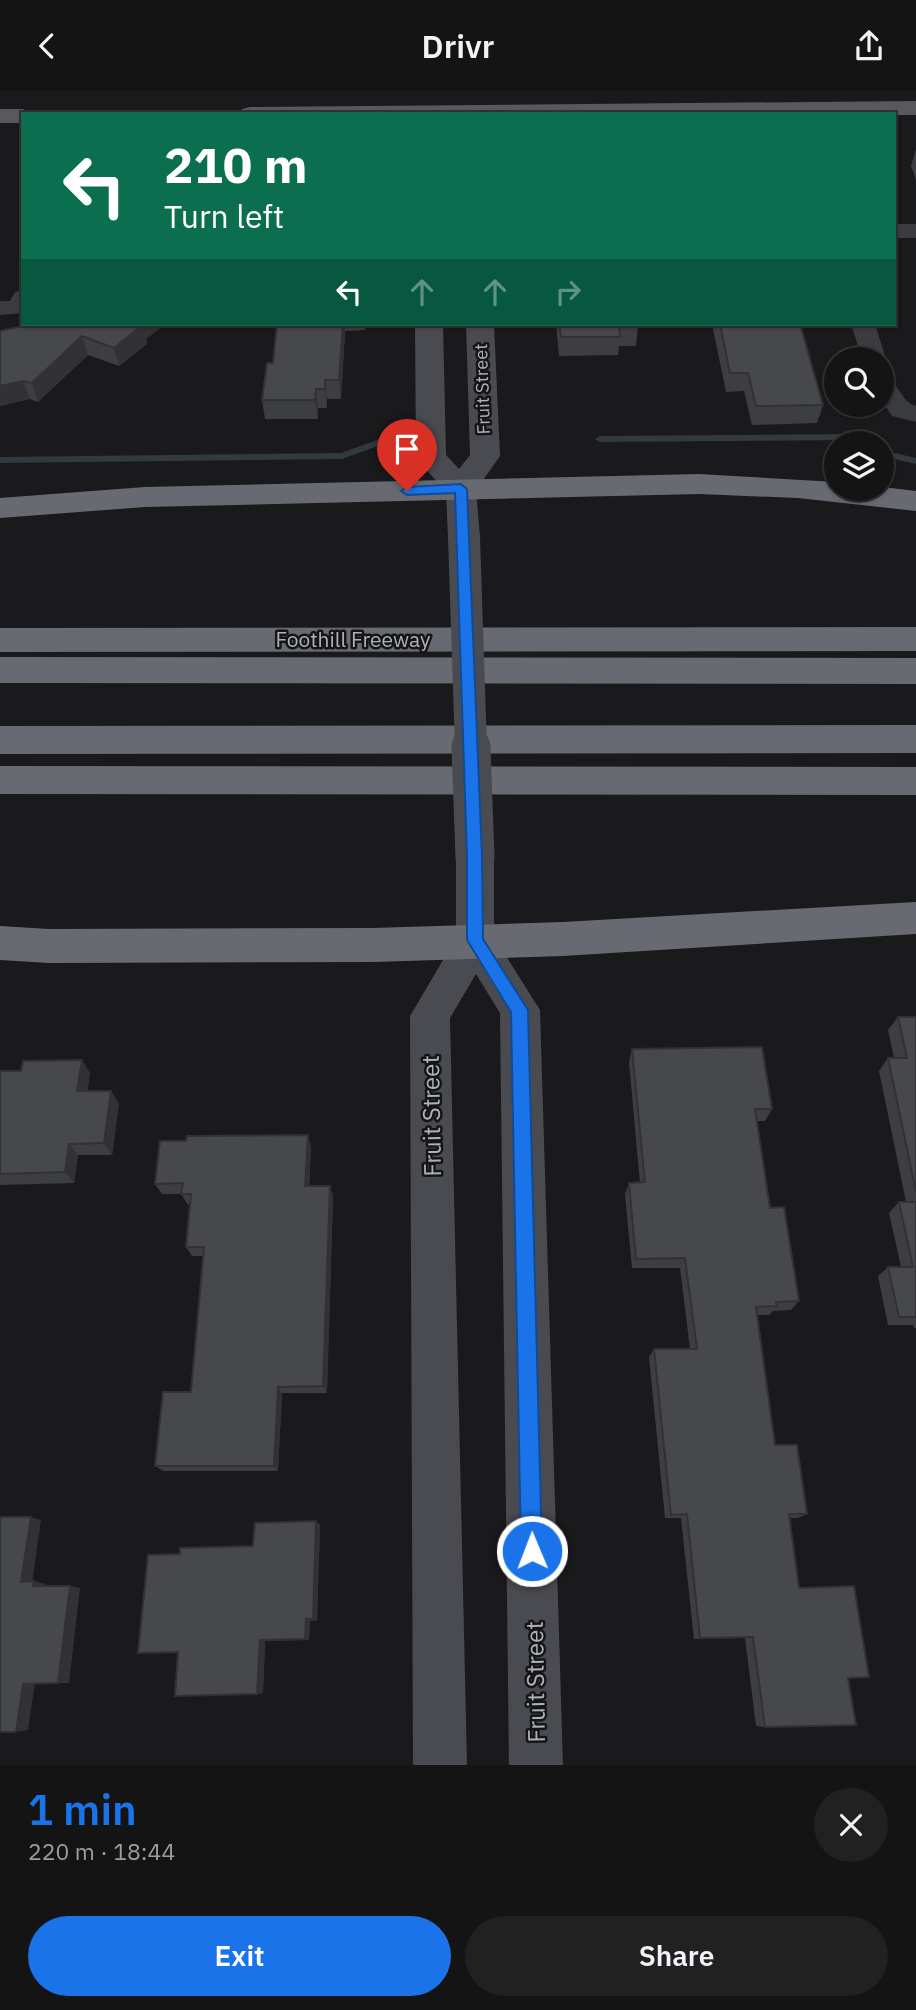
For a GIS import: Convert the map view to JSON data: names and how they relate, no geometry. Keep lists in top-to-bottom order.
{
  "streets": {
    "highway": ["Foothill Freeway"],
    "main road": ["Fruit Street"]
  },
  "page": {
    "header": "Drivr",
    "turn": ["210 m", "Turn left"],
    "heading": ["1 min", "220 m · 18:44"],
    "buttons": ["Exit", "Share"]
  }
}
